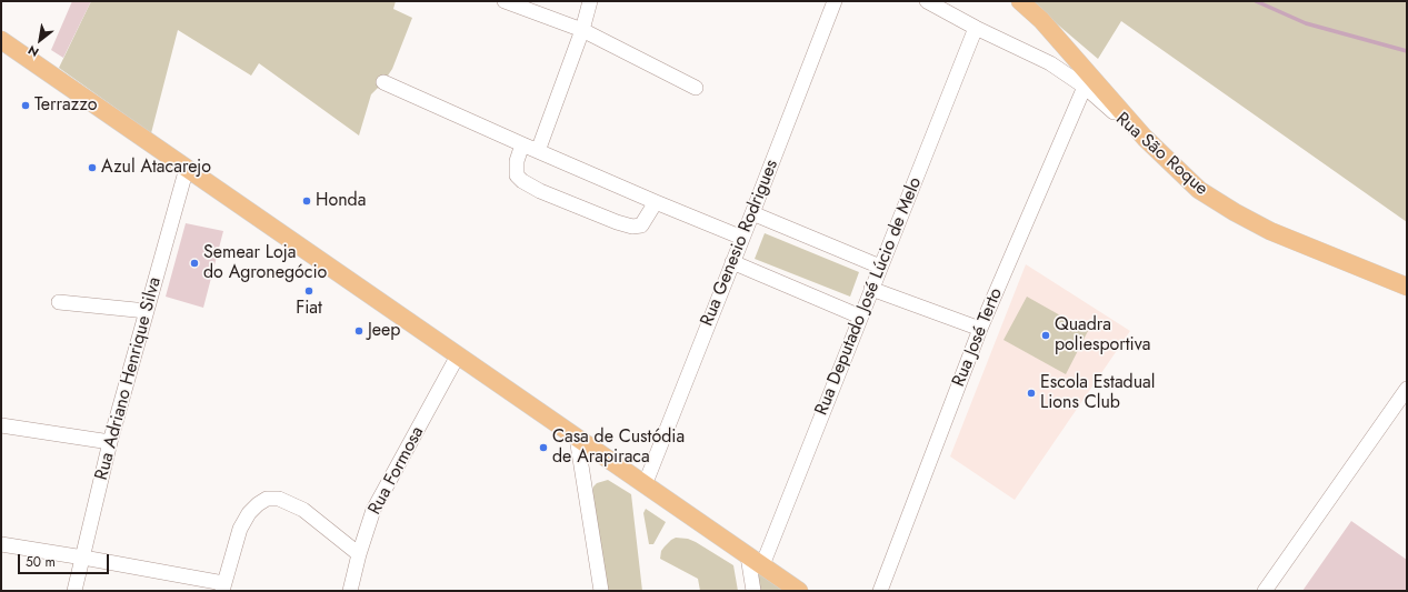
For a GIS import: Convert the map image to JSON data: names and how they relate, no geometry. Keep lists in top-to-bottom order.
{
  "streets": {
    "main road": ["Rua São Roque"],
    "street": [
      "Rua Genesio Rodrigues",
      "Rua Deputado José Lúcio de Melo",
      "Rua José Terto",
      "Rua Adriano Henrique Silva",
      "Rua Formosa"
    ]
  },
  "crossings": [
    ["Rua São Roque", "Rua Deputado José Lúcio de Melo"],
    ["Rua São Roque", "Rua José Terto"]
  ],
  "places": [
    "Terrazzo",
    "Azul Atacarejo",
    "Honda",
    "Semear Loja do Agronegócio",
    "Fiat",
    "Jeep",
    "Quadra poliesportiva",
    "Escola Estadual Lions Club",
    "Casa de Custódia de Arapiraca"
  ],
  "scale_bar": "50 m",
  "north": "bottom left"
}
